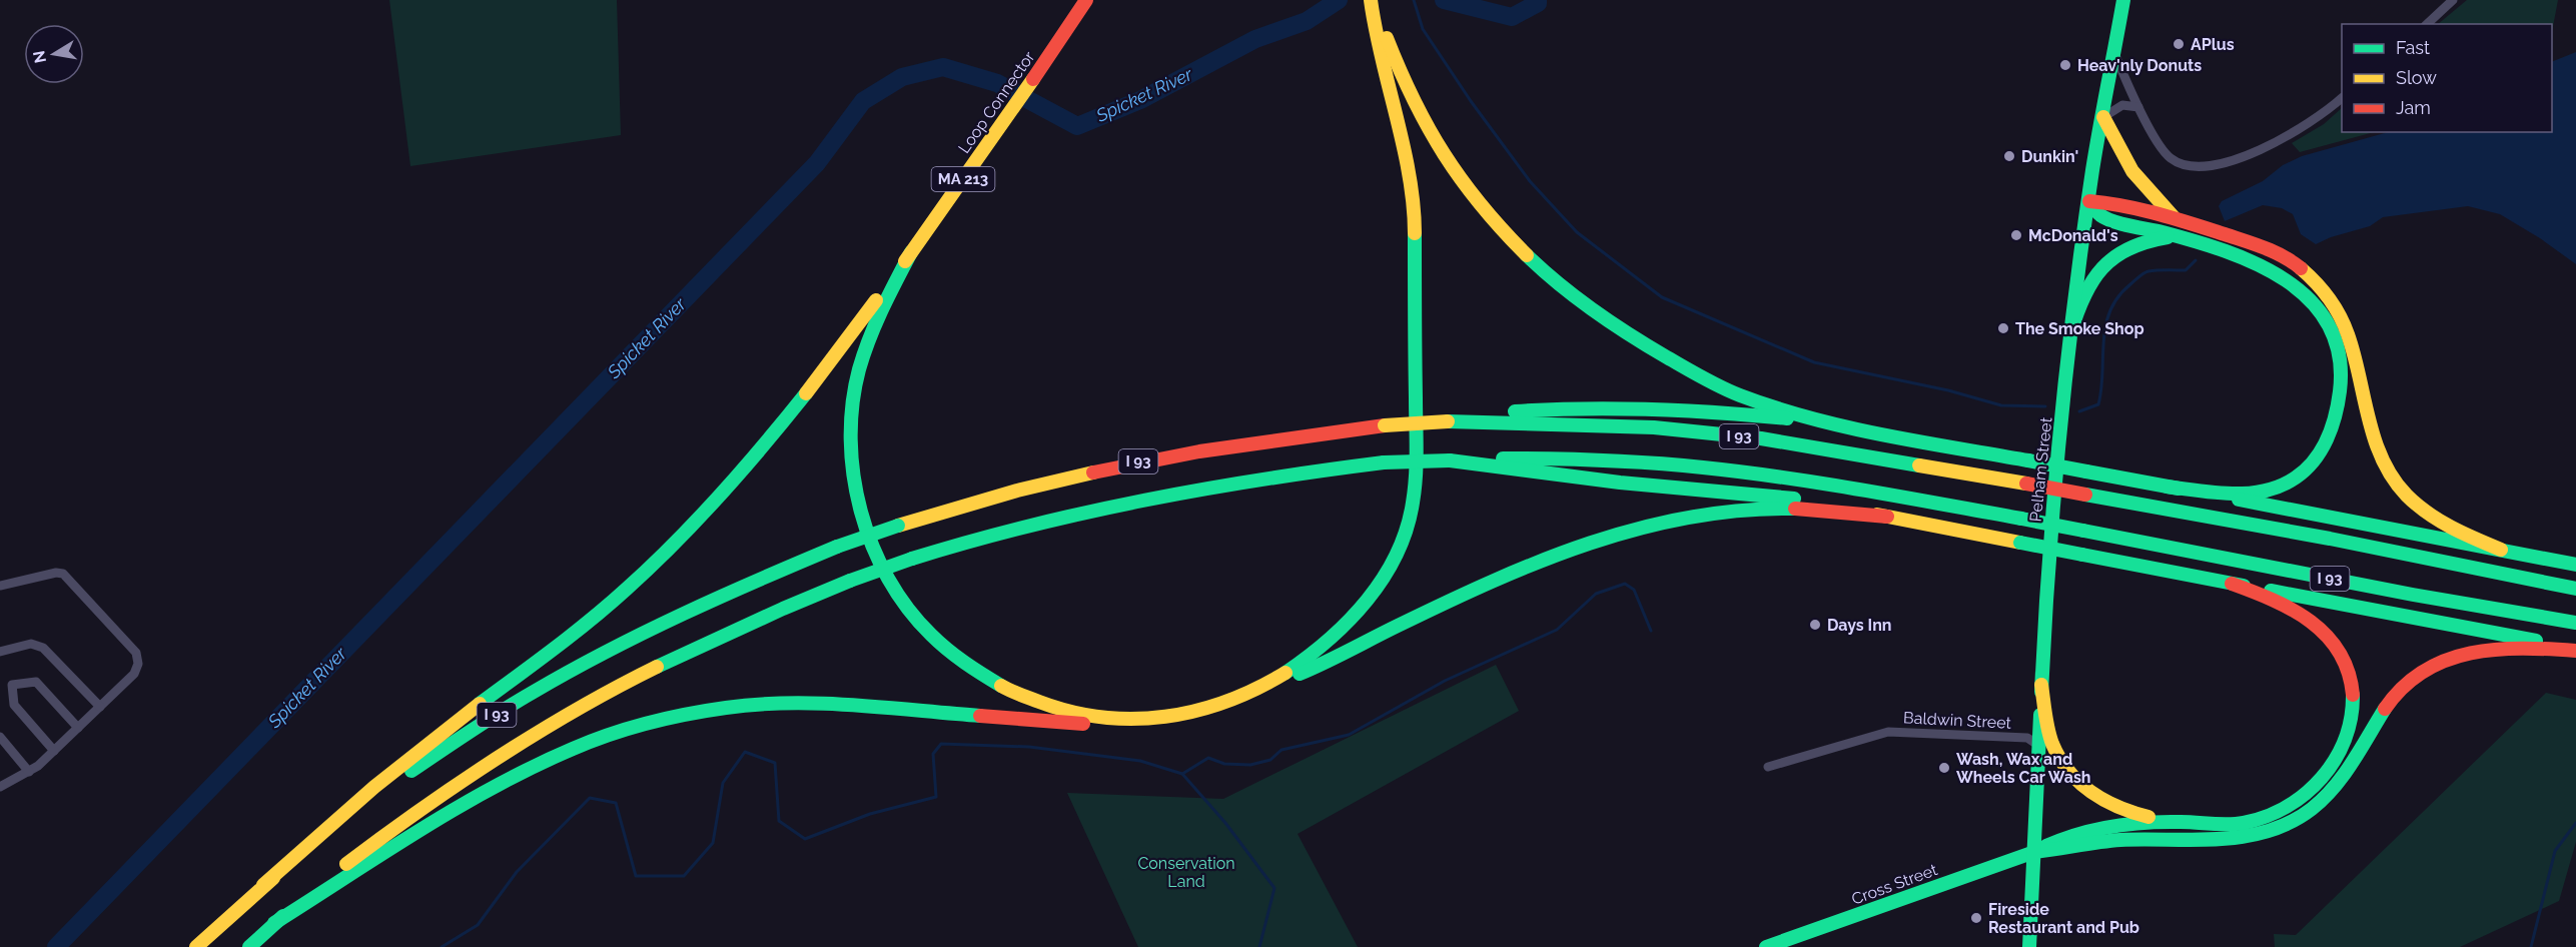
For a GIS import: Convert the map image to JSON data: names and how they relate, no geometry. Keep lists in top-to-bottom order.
{
  "streets": {
    "main road": [
      "Loop Connector",
      "MA 213",
      "I 93",
      "Pelham Street",
      "Cross Street"
    ],
    "street": ["Baldwin Street"]
  },
  "crossings": [
    ["Pelham Street", "Baldwin Street"],
    ["Pelham Street", "Cross Street"]
  ],
  "water": ["Spicket River"],
  "parks": ["Conservation Land"],
  "places": [
    "APlus",
    "Heav'nly Donuts",
    "Dunkin'",
    "McDonald's",
    "The Smoke Shop",
    "Days Inn",
    "Wash, Wax and Wheels Car Wash",
    "Fireside Restaurant and Pub"
  ],
  "legend": ["Fast", "Slow", "Jam"],
  "north": "left"
}
